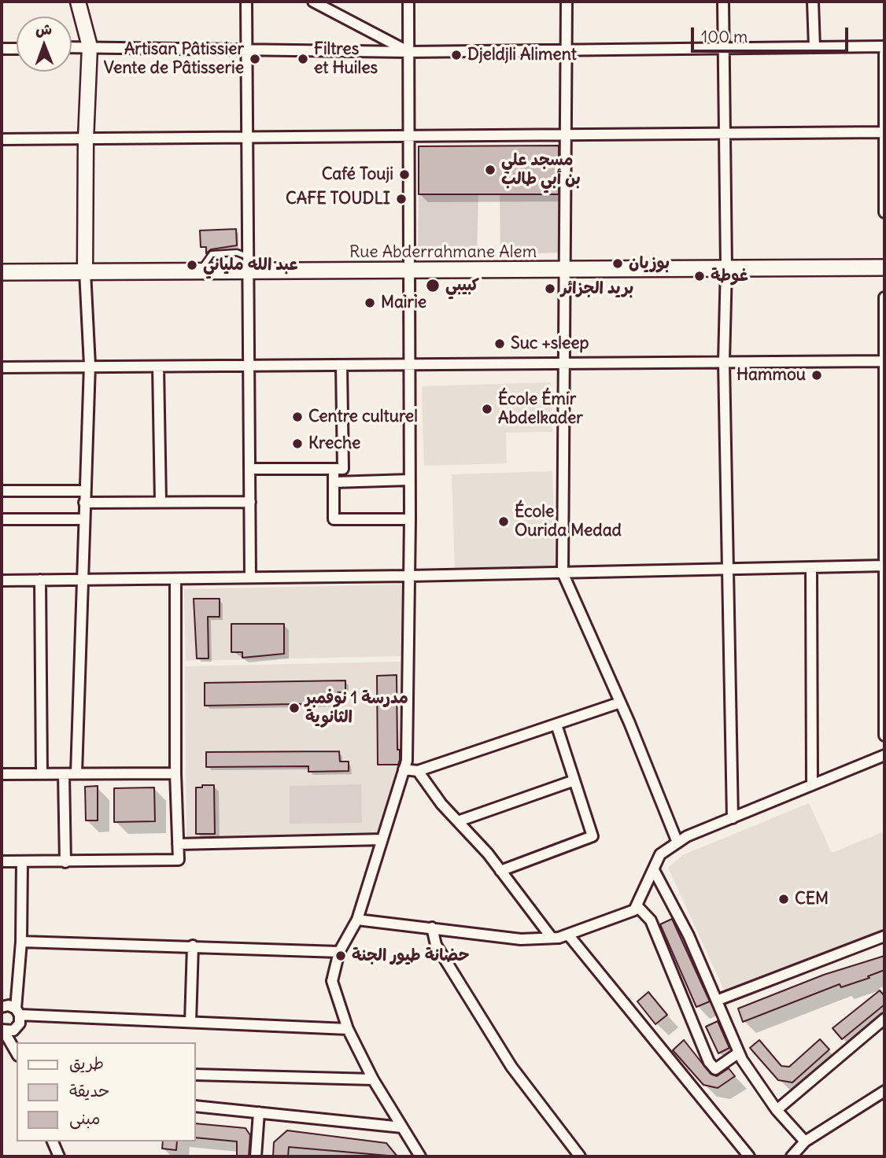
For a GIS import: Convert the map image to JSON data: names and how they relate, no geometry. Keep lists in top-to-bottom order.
{
  "streets": {
    "main road": ["Rue Abderrahmane Alem"]
  },
  "places": [
    "Djeldjli Aliment",
    "Artisan Pâtissier Vente de Pâtisserie",
    "Filtres et Huiles",
    "مسجد علي بن أبي طالب",
    "Café Touji",
    "CAFE TOUDLI",
    "بوزيان",
    "عبد الله ملياني",
    "غوطة",
    "كبيبي",
    "بريد الجزائر",
    "Mairie",
    "Suc +sleep",
    "Hammou",
    "École Émir Abdelkader",
    "Centre culturel",
    "Kreche",
    "École Ourida Medad",
    "مدرسة 1 نوفمبر الثانوية",
    "CEM",
    "حضانة طيور الجنة"
  ],
  "legend": ["طريق", "حديقة", "مبنى"],
  "scale_bar": "100 m",
  "north": "top"
}
